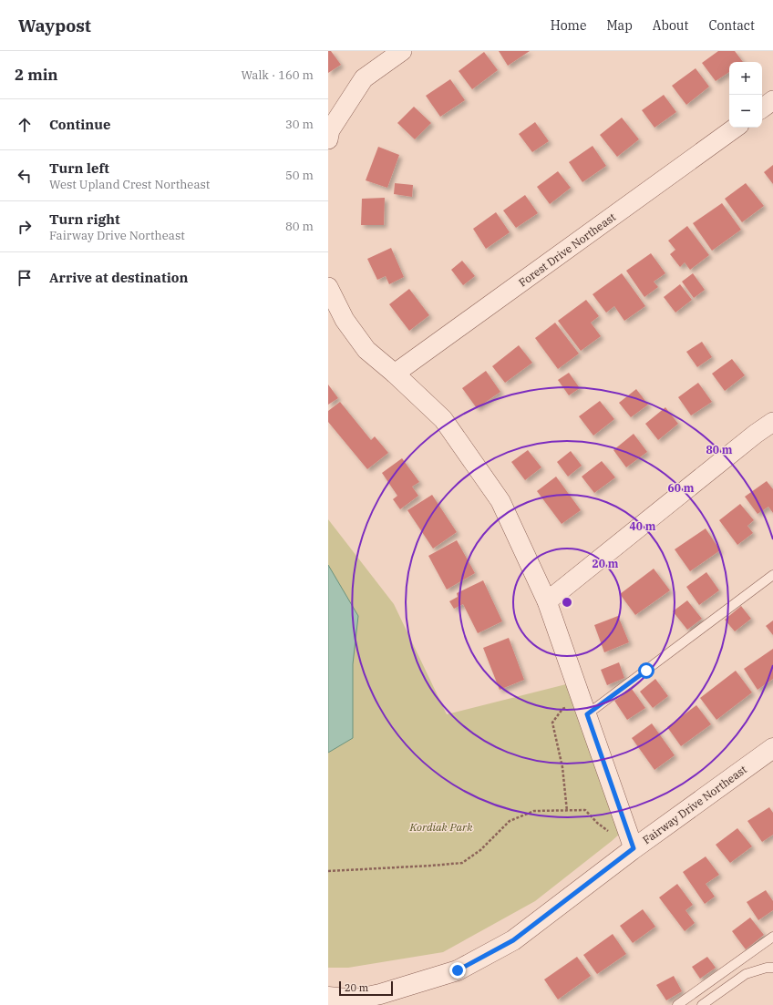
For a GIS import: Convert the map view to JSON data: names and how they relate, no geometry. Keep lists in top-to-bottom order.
{
  "streets": {
    "street": ["Forest Drive Northeast", "Fairway Drive Northeast"]
  },
  "parks": ["Kordiak Park"],
  "scale_bar": "20 m",
  "page": {
    "header": "Waypost",
    "nav": [
      "Home",
      "Map",
      "About",
      "Contact"
    ],
    "heading": ["2 min", "Walk · 160 m"],
    "map_buttons": ["+", "−"],
    "list": [
      ["Continue", "30 m"],
      ["Turn left", "West Upland Crest Northeast", "50 m"],
      ["Turn right", "Fairway Drive Northeast", "80 m"],
      "Arrive at destination"
    ],
    "scale": "20 m"
  },
  "rings": [
    "80 m",
    "60 m",
    "40 m",
    "20 m"
  ]
}
